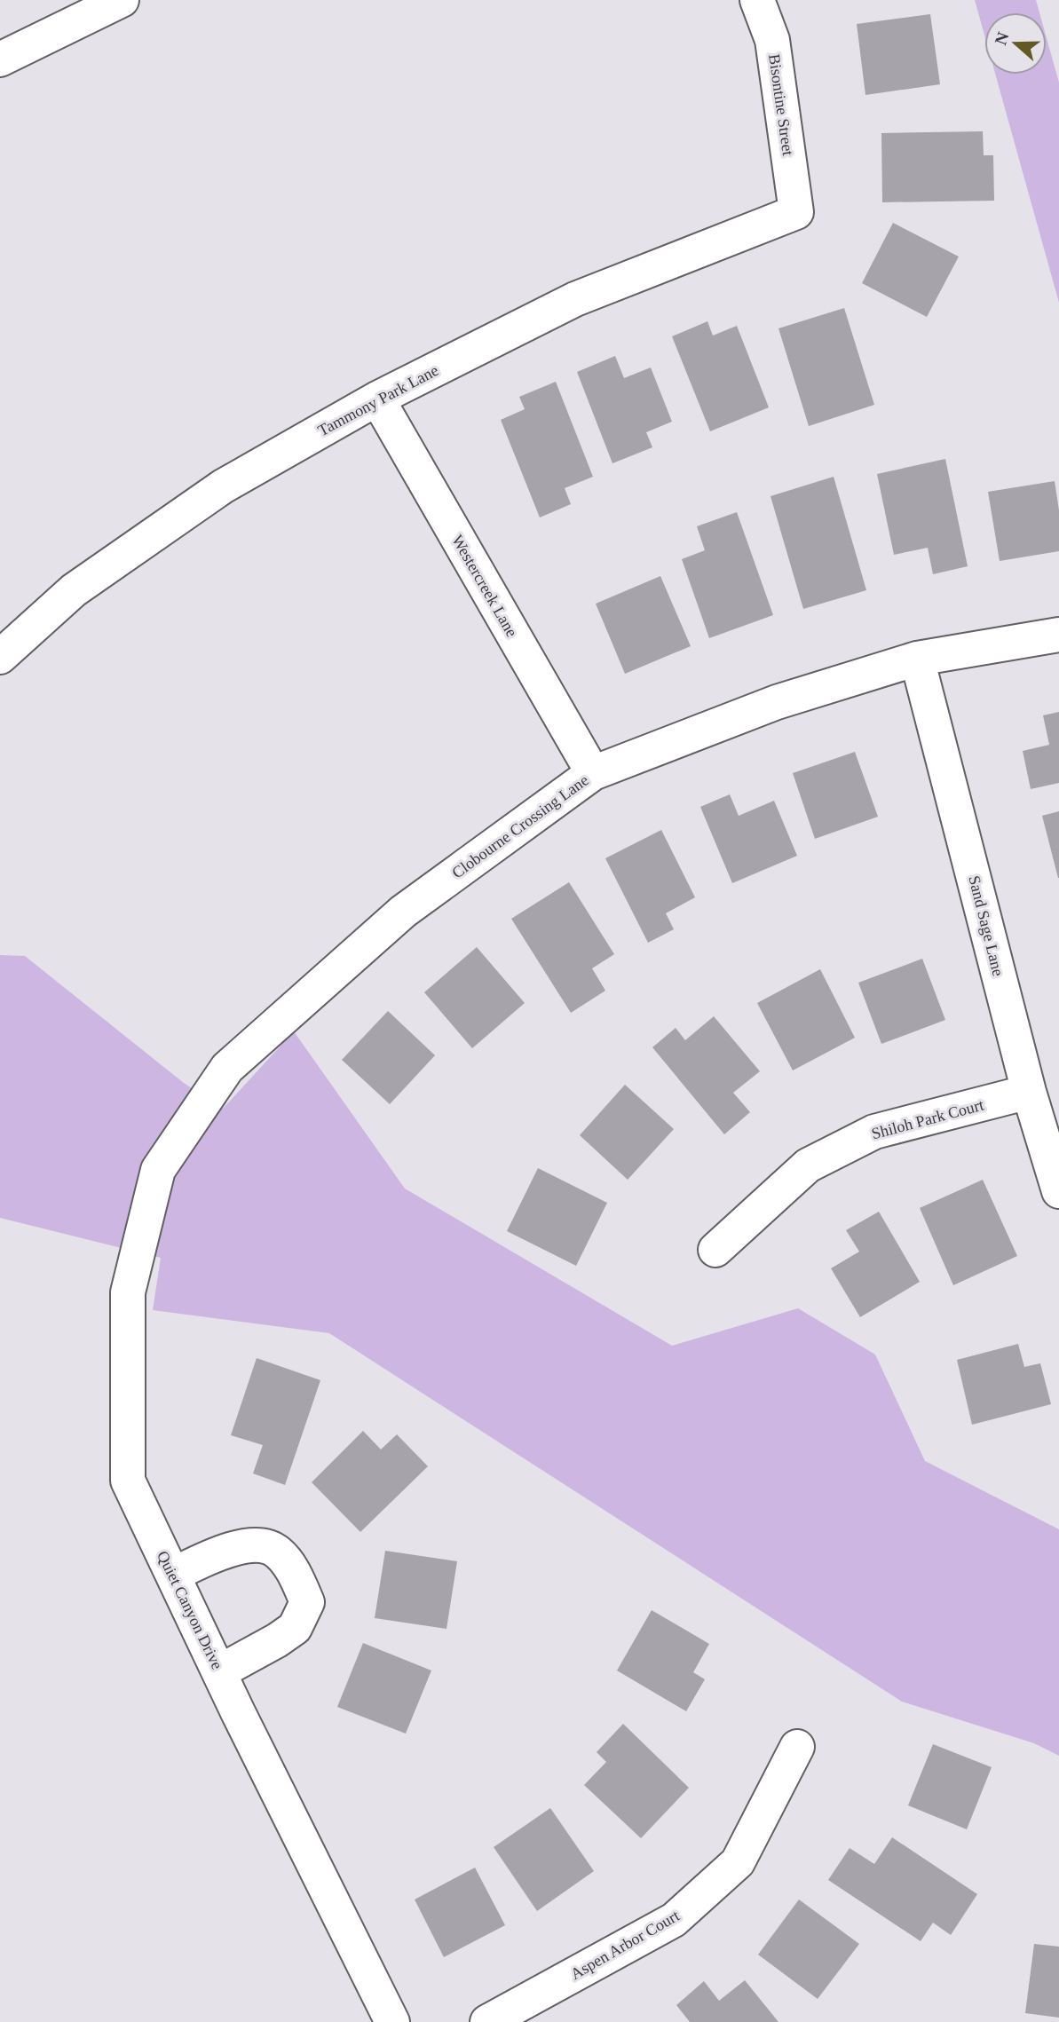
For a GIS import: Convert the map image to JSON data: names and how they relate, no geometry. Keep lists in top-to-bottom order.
{
  "streets": {
    "street": [
      "Bisontine Street",
      "Tammony Park Lane",
      "Westercreek Lane",
      "Clobourne Crossing Lane",
      "Sand Sage Lane",
      "Shiloh Park Court",
      "Quiet Canyon Drive",
      "Aspen Arbor Court"
    ]
  },
  "crossings": [
    ["Bisontine Street", "Tammony Park Lane"],
    ["Tammony Park Lane", "Westercreek Lane"],
    ["Westercreek Lane", "Clobourne Crossing Lane"],
    ["Clobourne Crossing Lane", "Sand Sage Lane"],
    ["Clobourne Crossing Lane", "Quiet Canyon Drive"],
    ["Sand Sage Lane", "Shiloh Park Court"]
  ],
  "north": "left"
}
